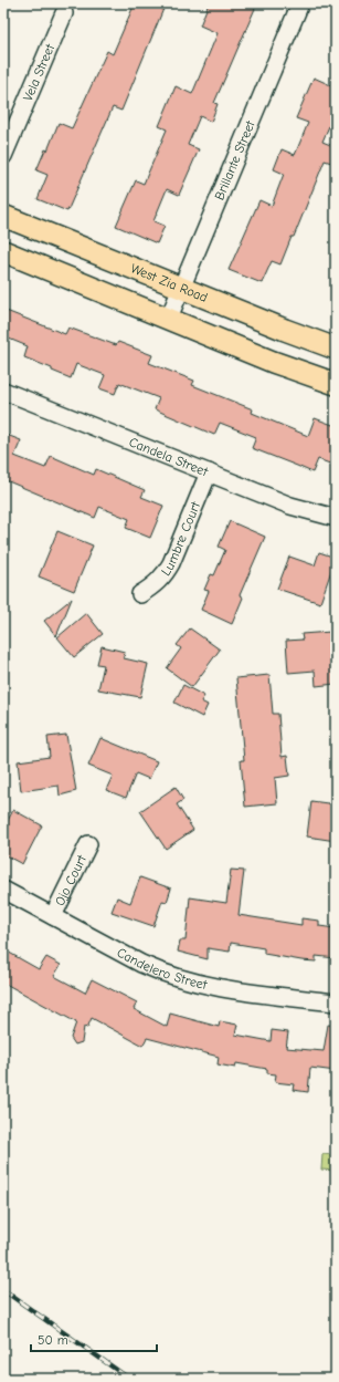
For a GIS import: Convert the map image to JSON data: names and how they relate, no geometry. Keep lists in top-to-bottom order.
{
  "streets": {
    "main road": ["West Zia Road"],
    "street": [
      "Vela Street",
      "Brillante Street",
      "Candela Street",
      "Lumbre Court",
      "Ojo Court",
      "Candelero Street"
    ]
  },
  "crossings": [
    ["Brillante Street", "West Zia Road"],
    ["Candela Street", "Lumbre Court"],
    ["Ojo Court", "Candelero Street"]
  ],
  "scale_bar": "50 m"
}
